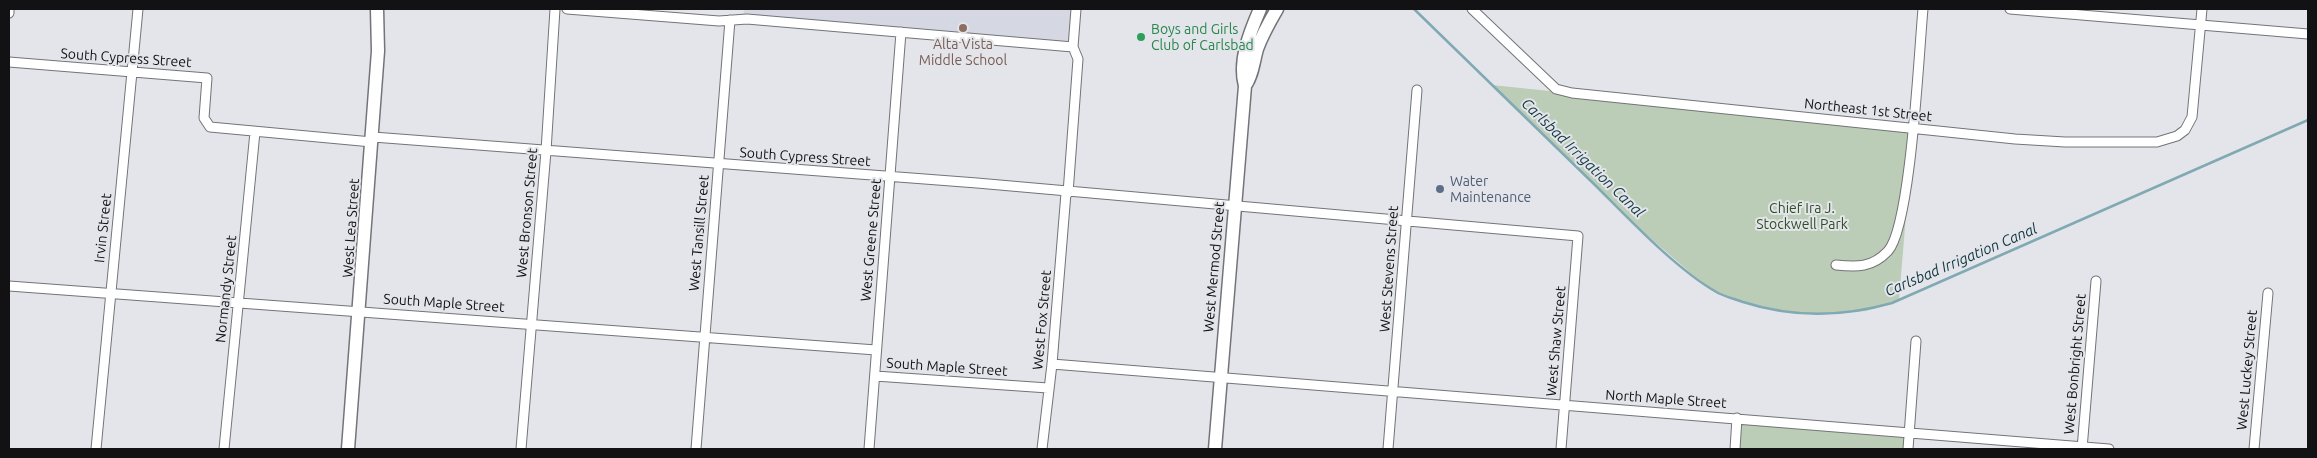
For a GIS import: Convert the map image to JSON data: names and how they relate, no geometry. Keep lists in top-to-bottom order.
{
  "streets": {
    "street": [
      "South Cypress Street",
      "Northeast 1st Street",
      "West Bronson Street",
      "Irvin Street",
      "West Lea Street",
      "West Tansill Street",
      "West Greene Street",
      "West Mermod Street",
      "West Stevens Street",
      "Normandy Street",
      "South Maple Street",
      "West Fox Street",
      "West Shaw Street",
      "West Bonbright Street",
      "West Luckey Street",
      "North Maple Street"
    ]
  },
  "crossings": [
    ["South Cypress Street", "West Bronson Street"],
    ["South Cypress Street", "Irvin Street"],
    ["South Cypress Street", "West Lea Street"],
    ["South Cypress Street", "West Tansill Street"],
    ["South Cypress Street", "West Greene Street"],
    ["South Cypress Street", "West Mermod Street"],
    ["South Cypress Street", "West Stevens Street"],
    ["South Cypress Street", "Normandy Street"],
    ["South Cypress Street", "West Fox Street"],
    ["South Cypress Street", "West Shaw Street"],
    ["West Bronson Street", "South Maple Street"],
    ["Irvin Street", "South Maple Street"],
    ["West Lea Street", "South Maple Street"],
    ["West Tansill Street", "South Maple Street"],
    ["West Greene Street", "South Maple Street"],
    ["West Mermod Street", "North Maple Street"],
    ["West Stevens Street", "North Maple Street"],
    ["Normandy Street", "South Maple Street"],
    ["South Maple Street", "West Fox Street"],
    ["West Shaw Street", "North Maple Street"],
    ["West Bonbright Street", "North Maple Street"]
  ],
  "water": ["Carlsbad Irrigation Canal"],
  "parks": ["Chief Ira J. Stockwell Park"],
  "places": ["Alta Vista Middle School", "Boys and Girls Club of Carlsbad", "Water Maintenance"]
}
